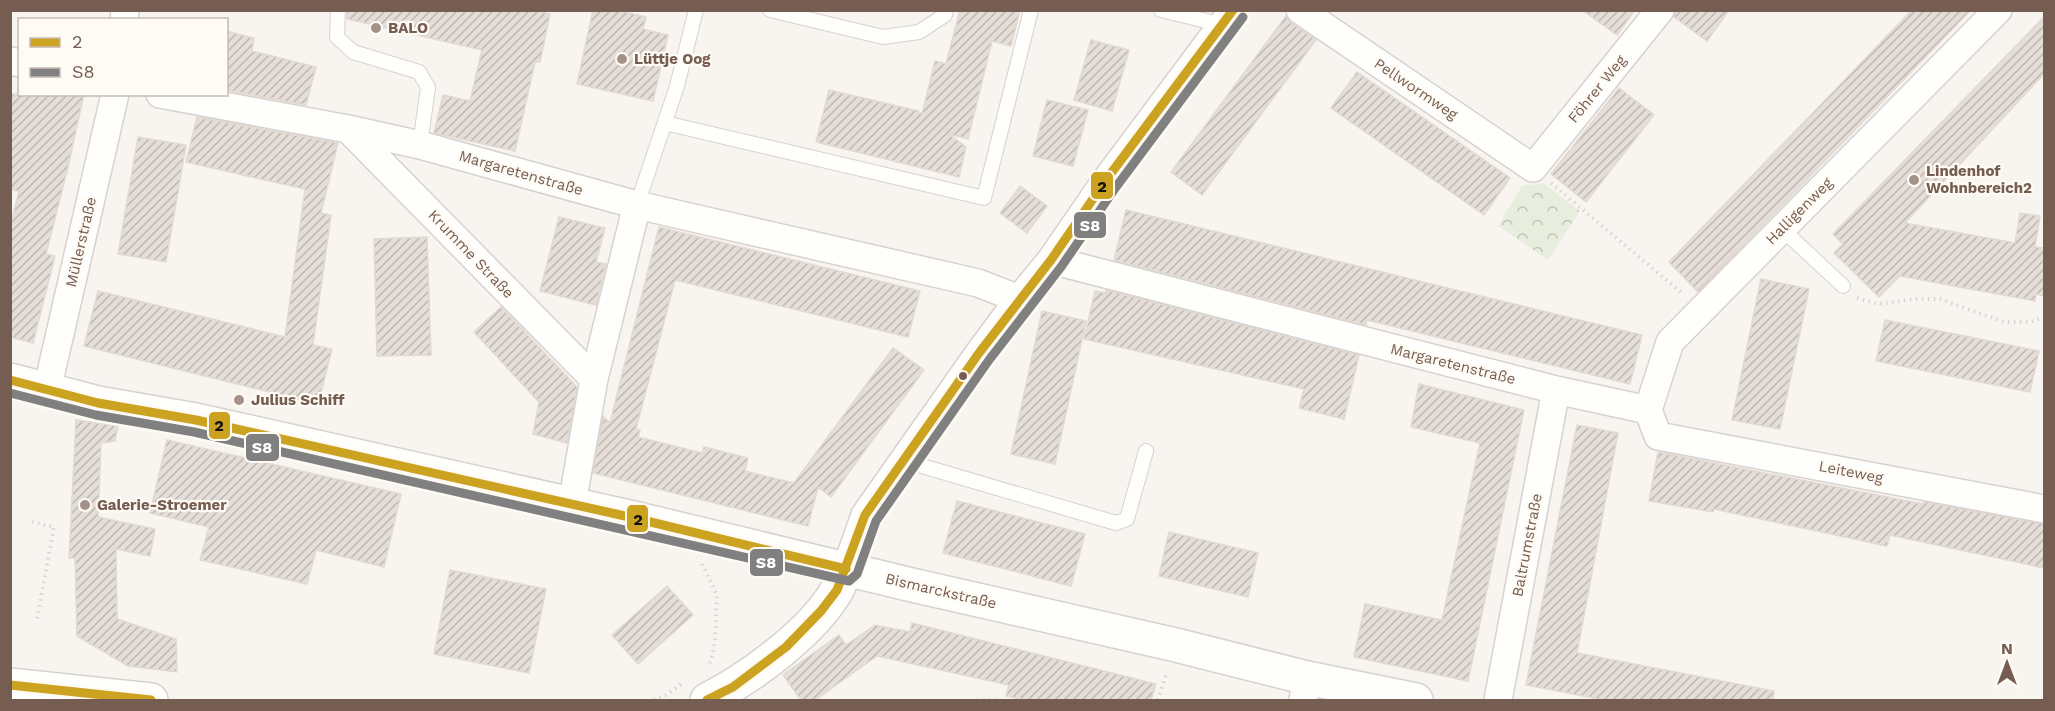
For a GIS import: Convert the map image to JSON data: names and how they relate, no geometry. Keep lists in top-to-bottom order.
{
  "streets": {
    "main road": ["Bismarckstraße"],
    "street": [
      "Pellwormweg",
      "Föhrer Weg",
      "Margaretenstraße",
      "Halligenweg",
      "Müllerstraße",
      "Krumme Straße",
      "Leiteweg",
      "Baltrumstraße"
    ]
  },
  "crossings": [
    ["Pellwormweg", "Föhrer Weg"],
    ["Margaretenstraße", "Halligenweg"],
    ["Margaretenstraße", "Krumme Straße"],
    ["Margaretenstraße", "Leiteweg"],
    ["Margaretenstraße", "Baltrumstraße"],
    ["Halligenweg", "Leiteweg"],
    ["Müllerstraße", "Bismarckstraße"]
  ],
  "places": [
    "BALO",
    "Lüttje Oog",
    "Lindenhof Wohnbereich2",
    "Julius Schiff",
    "Galerie-Stroemer"
  ],
  "lines": ["transit line 2", "transit line S8"],
  "legend": ["2", "S8"],
  "north": "top"
}
